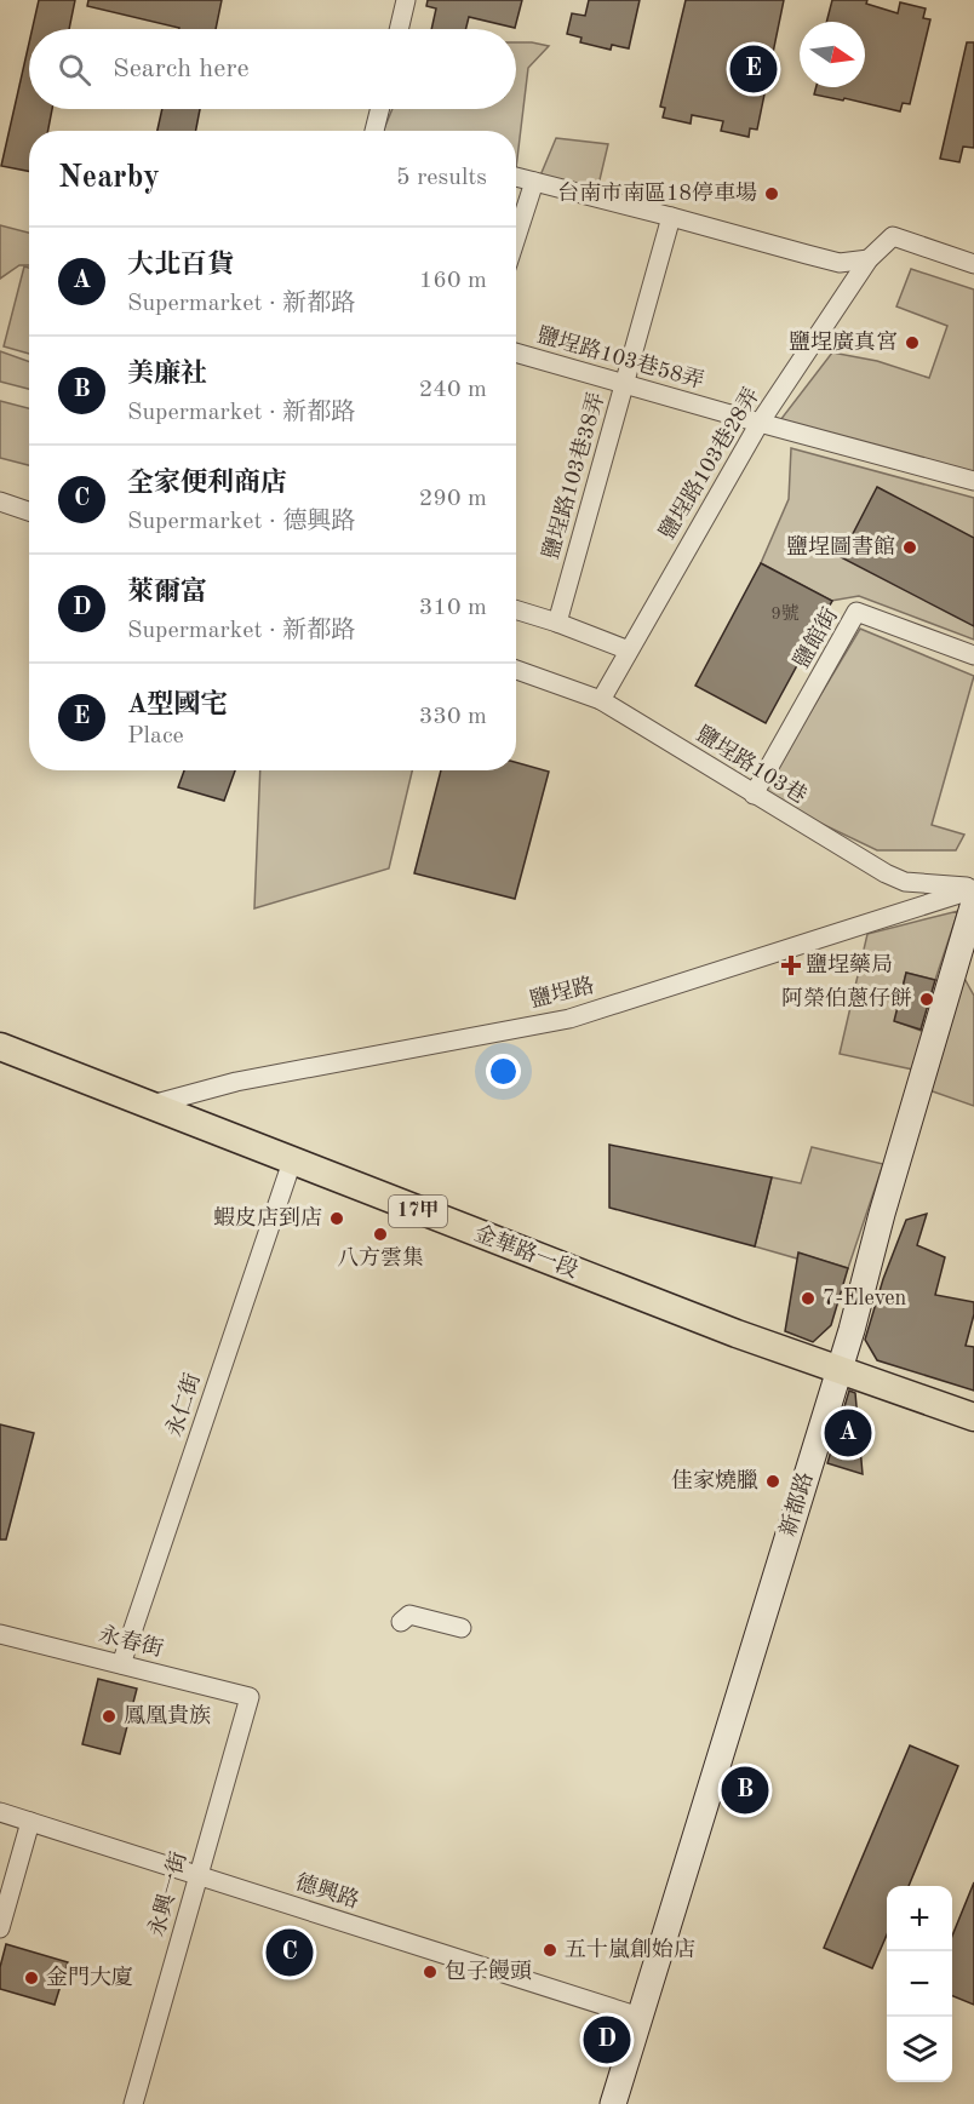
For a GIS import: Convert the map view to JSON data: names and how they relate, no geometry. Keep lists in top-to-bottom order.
{
  "streets": {
    "main road": ["17甲", "金華路一段"],
    "street": [
      "鹽埕路103巷58弄",
      "鹽埕路103巷28弄",
      "鹽埕路103巷38弄",
      "鹽館街",
      "鹽埕路103巷",
      "鹽埕路",
      "永仁街",
      "新都路",
      "永春街",
      "德興路",
      "永興一街"
    ]
  },
  "crossings": [
    ["鹽埕路103巷58弄", "鹽埕路103巷28弄"],
    ["鹽埕路103巷58弄", "鹽埕路103巷38弄"],
    ["鹽埕路103巷28弄", "鹽埕路103巷"],
    ["鹽館街", "鹽埕路103巷"],
    ["鹽埕路103巷", "鹽埕路"],
    ["鹽埕路", "金華路一段"],
    ["金華路一段", "永仁街"],
    ["金華路一段", "新都路"],
    ["永仁街", "永春街"],
    ["新都路", "德興路"],
    ["永春街", "永興一街"],
    ["德興路", "永興一街"]
  ],
  "places": {
    "other": [
      "台南市南區18停車場",
      "鹽埕廣真宮",
      "鹽埕圖書館",
      "阿榮伯蔥仔餅",
      "蝦皮店到店",
      "八方雲集",
      "7-Eleven",
      "佳家燒臘",
      "鳳凰貴族",
      "五十嵐創始店",
      "包子饅頭",
      "金門大廈"
    ],
    "health": ["鹽埕藥局"]
  },
  "house_numbers": ["9號"],
  "north": "right",
  "page": {
    "search": "Search here",
    "pins": [
      "E",
      "A",
      "B",
      "C",
      "D"
    ],
    "heading": ["Nearby", "5 results"],
    "list": [
      {
        "mark": "A",
        "name": "大北百貨",
        "note": "Supermarket · 新都路",
        "value": "160 m"
      },
      {
        "mark": "B",
        "name": "美廉社",
        "note": "Supermarket · 新都路",
        "value": "240 m"
      },
      {
        "mark": "C",
        "name": "全家便利商店",
        "note": "Supermarket · 德興路",
        "value": "290 m"
      },
      {
        "mark": "D",
        "name": "萊爾富",
        "note": "Supermarket · 新都路",
        "value": "310 m"
      },
      {
        "mark": "E",
        "name": "A型國宅",
        "note": "Place",
        "value": "330 m"
      }
    ],
    "map_buttons": ["+", "−"]
  }
}
